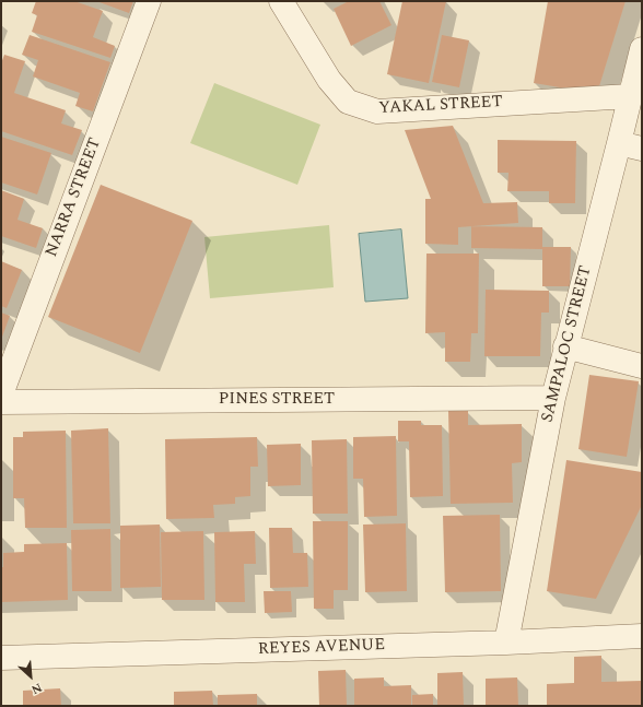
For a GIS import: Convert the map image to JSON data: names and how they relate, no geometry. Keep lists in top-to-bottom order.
{
  "streets": {
    "street": [
      "YAKAL STREET",
      "NARRA STREET",
      "SAMPALOC STREET",
      "PINES STREET",
      "REYES AVENUE"
    ]
  },
  "crossings": [
    ["YAKAL STREET", "SAMPALOC STREET"],
    ["SAMPALOC STREET", "PINES STREET"],
    ["SAMPALOC STREET", "REYES AVENUE"]
  ],
  "north": "bottom right"
}
